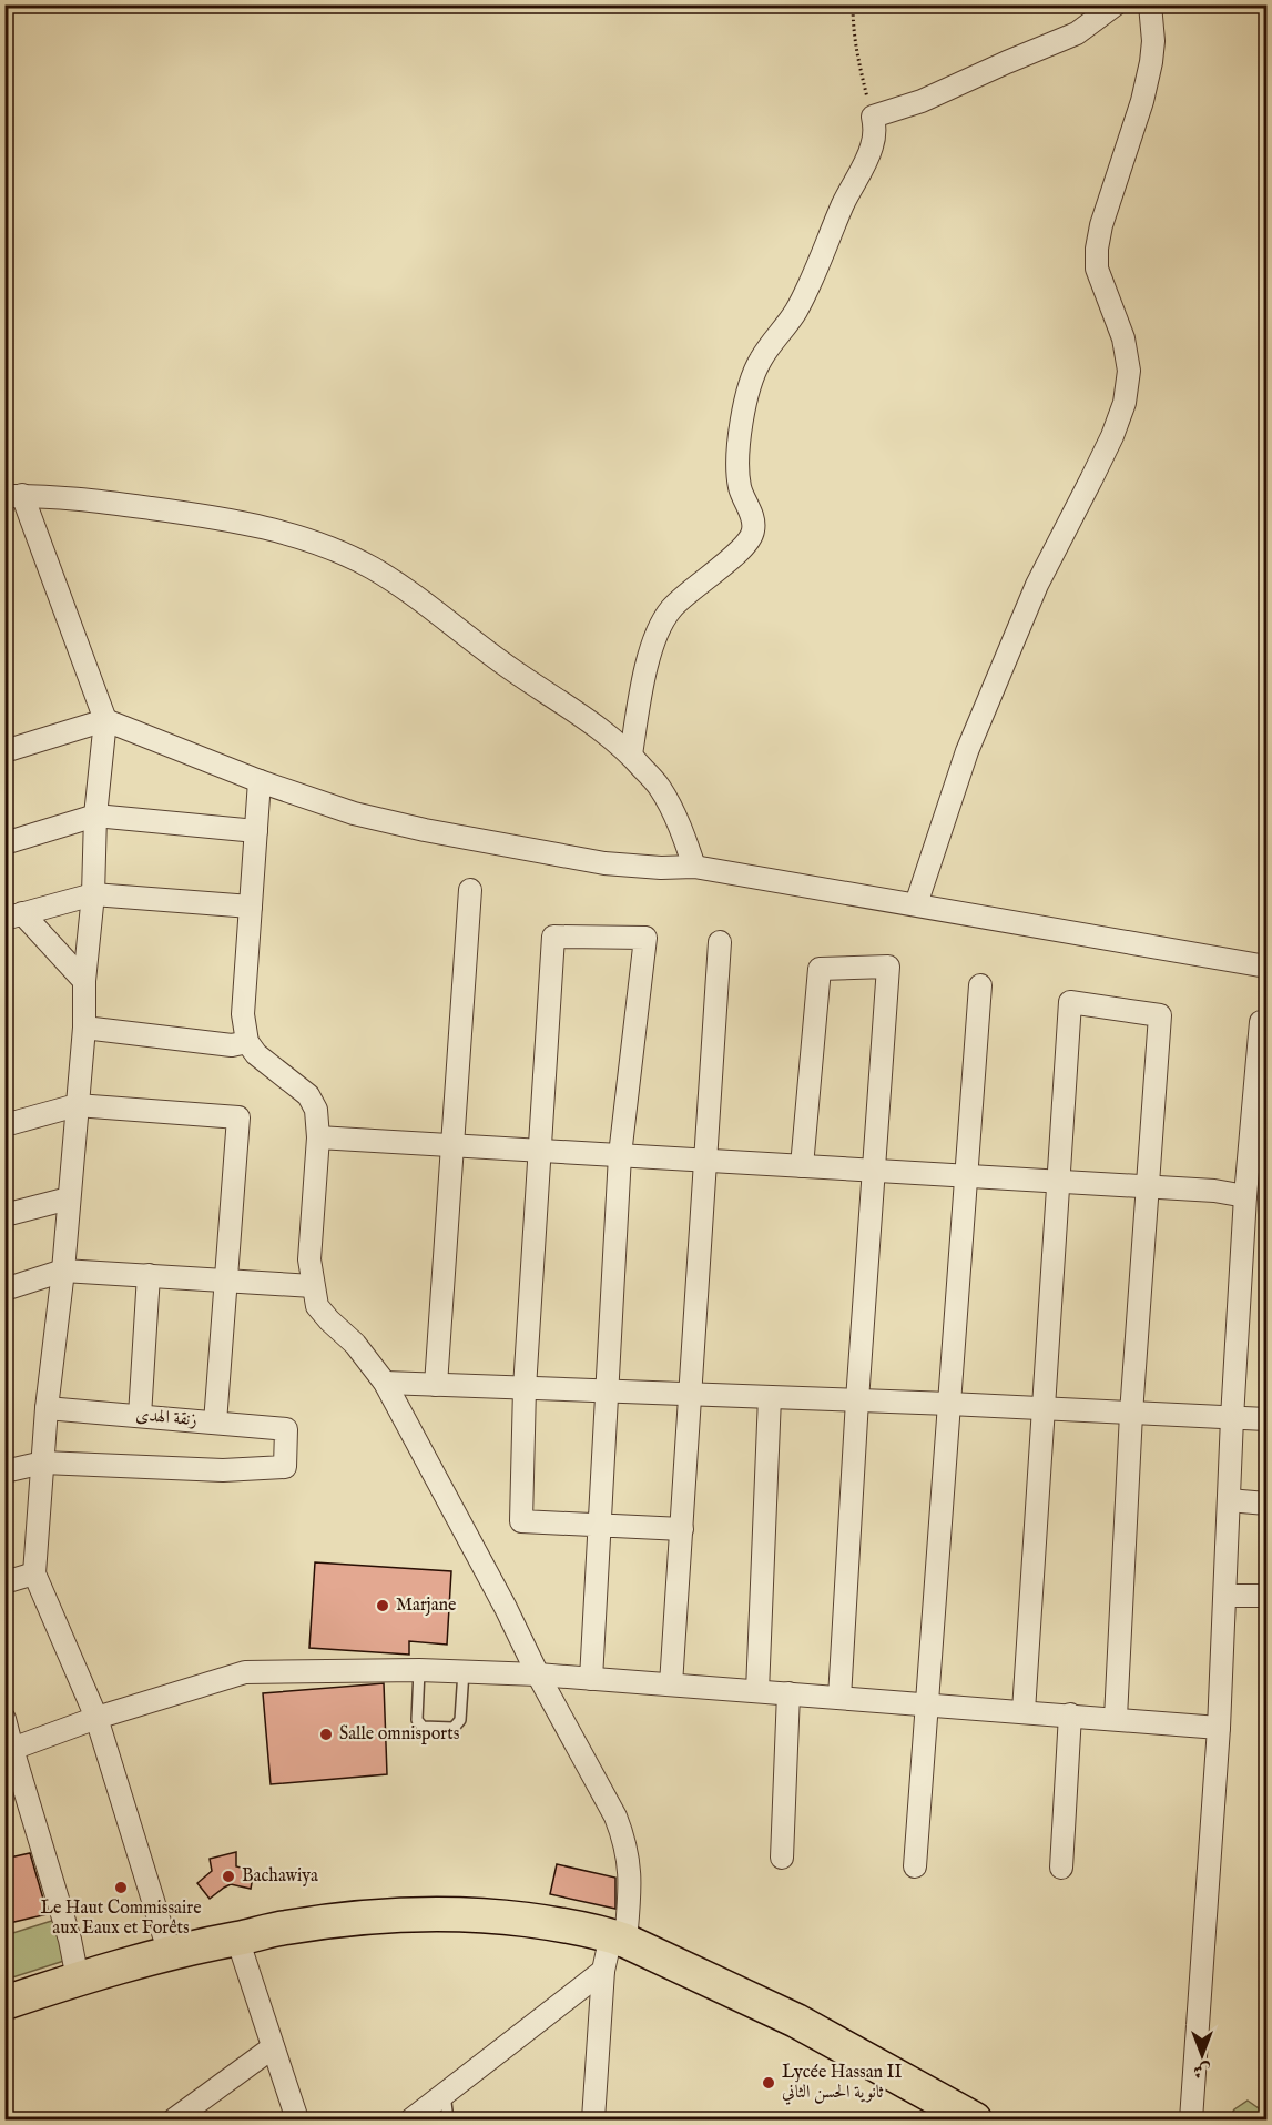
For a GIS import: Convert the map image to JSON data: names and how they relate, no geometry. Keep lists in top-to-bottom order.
{
  "streets": {
    "street": ["زنقة الهدى"]
  },
  "places": [
    "Marjane",
    "Salle omnisports",
    "Bachawiya",
    "Le Haut Commissaire aux Eaux et Forêts",
    "Lycée Hassan II ثانوية الحسن الثاني"
  ],
  "north": "bottom"
}
